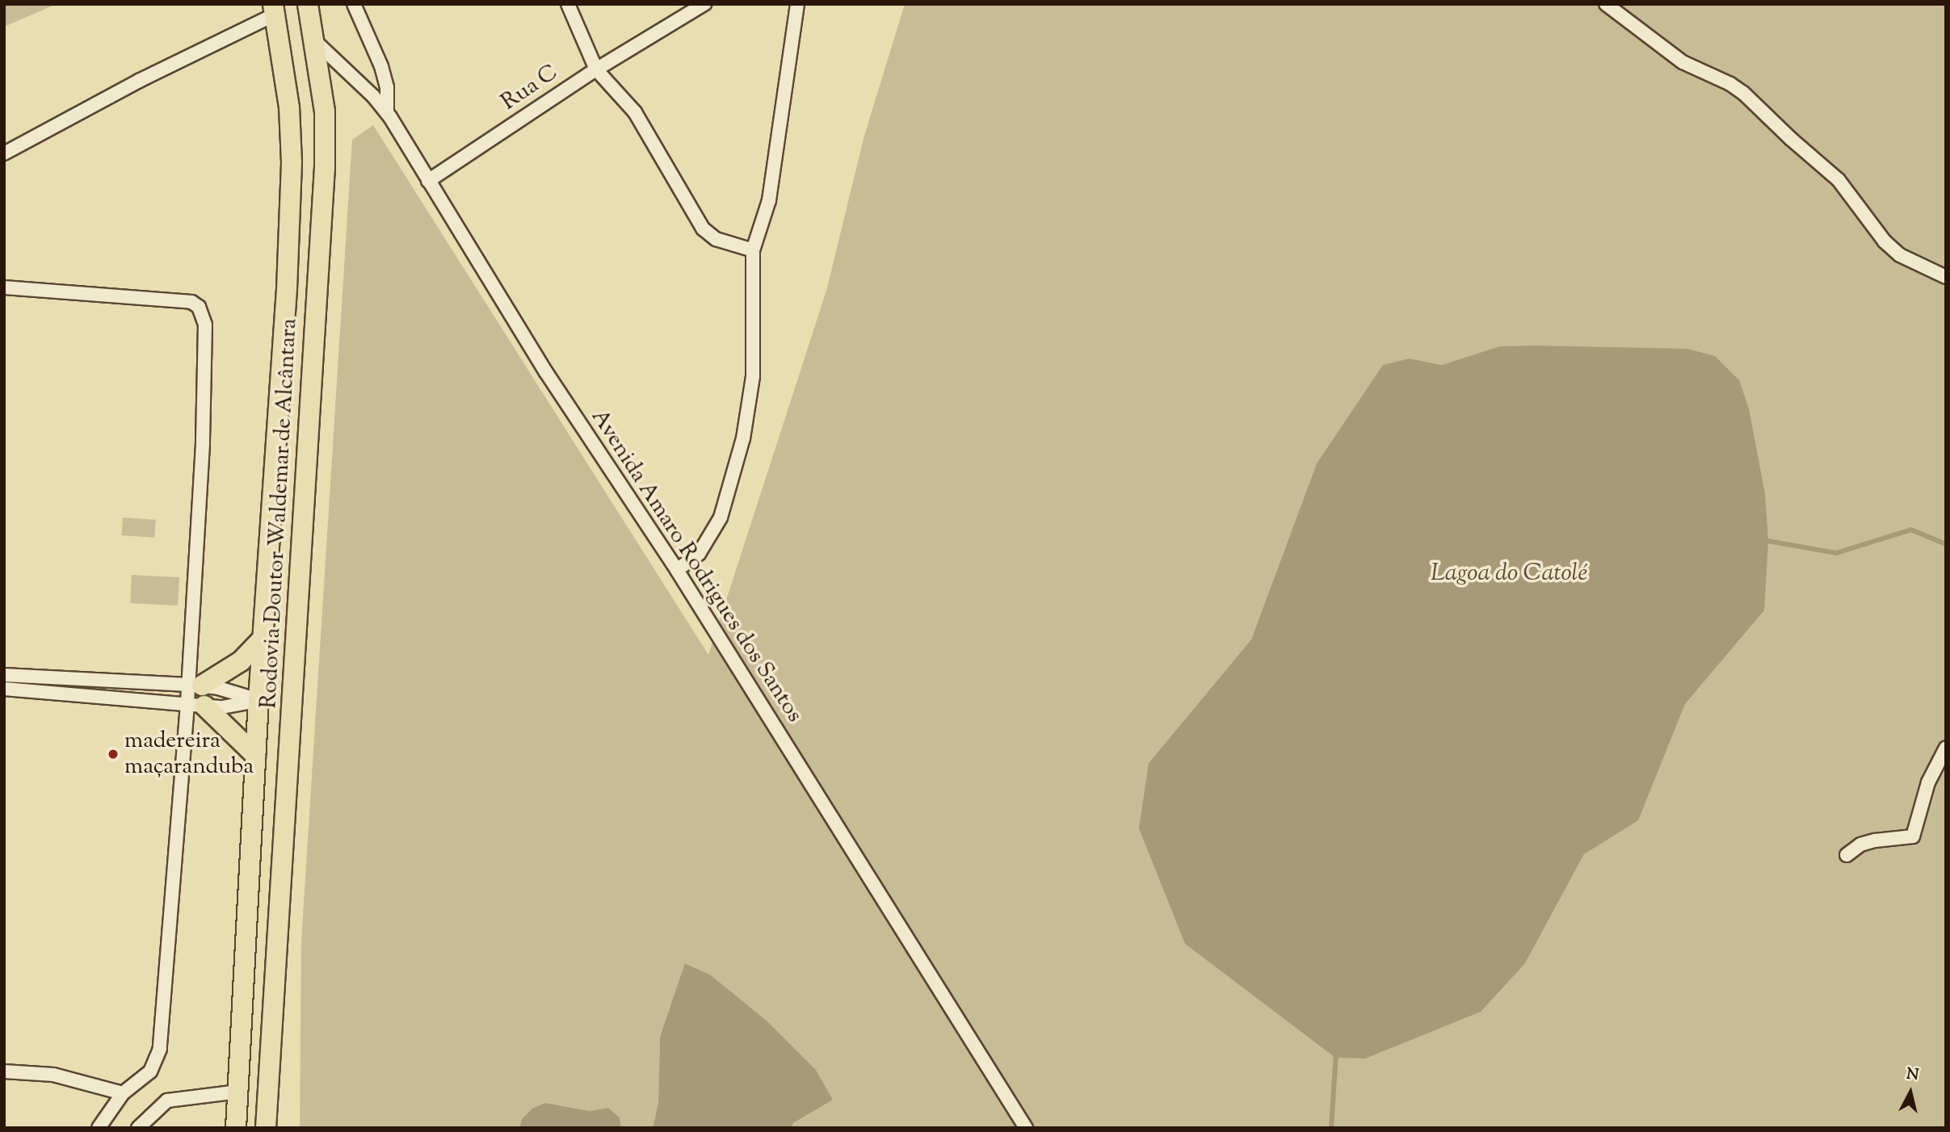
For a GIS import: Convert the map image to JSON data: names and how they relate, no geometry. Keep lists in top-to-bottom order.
{
  "streets": {
    "highway": ["Rodovia Doutor Waldemar de Alcântara"],
    "street": ["Rua C", "Avenida Amaro Rodrigues dos Santos"]
  },
  "crossings": [
    ["Rua C", "Avenida Amaro Rodrigues dos Santos"],
    ["Rodovia Doutor Waldemar de Alcântara", "Avenida Amaro Rodrigues dos Santos"]
  ],
  "water": ["Lagoa do Catolé"],
  "places": ["madereira maçaranduba"],
  "north": "top"
}
